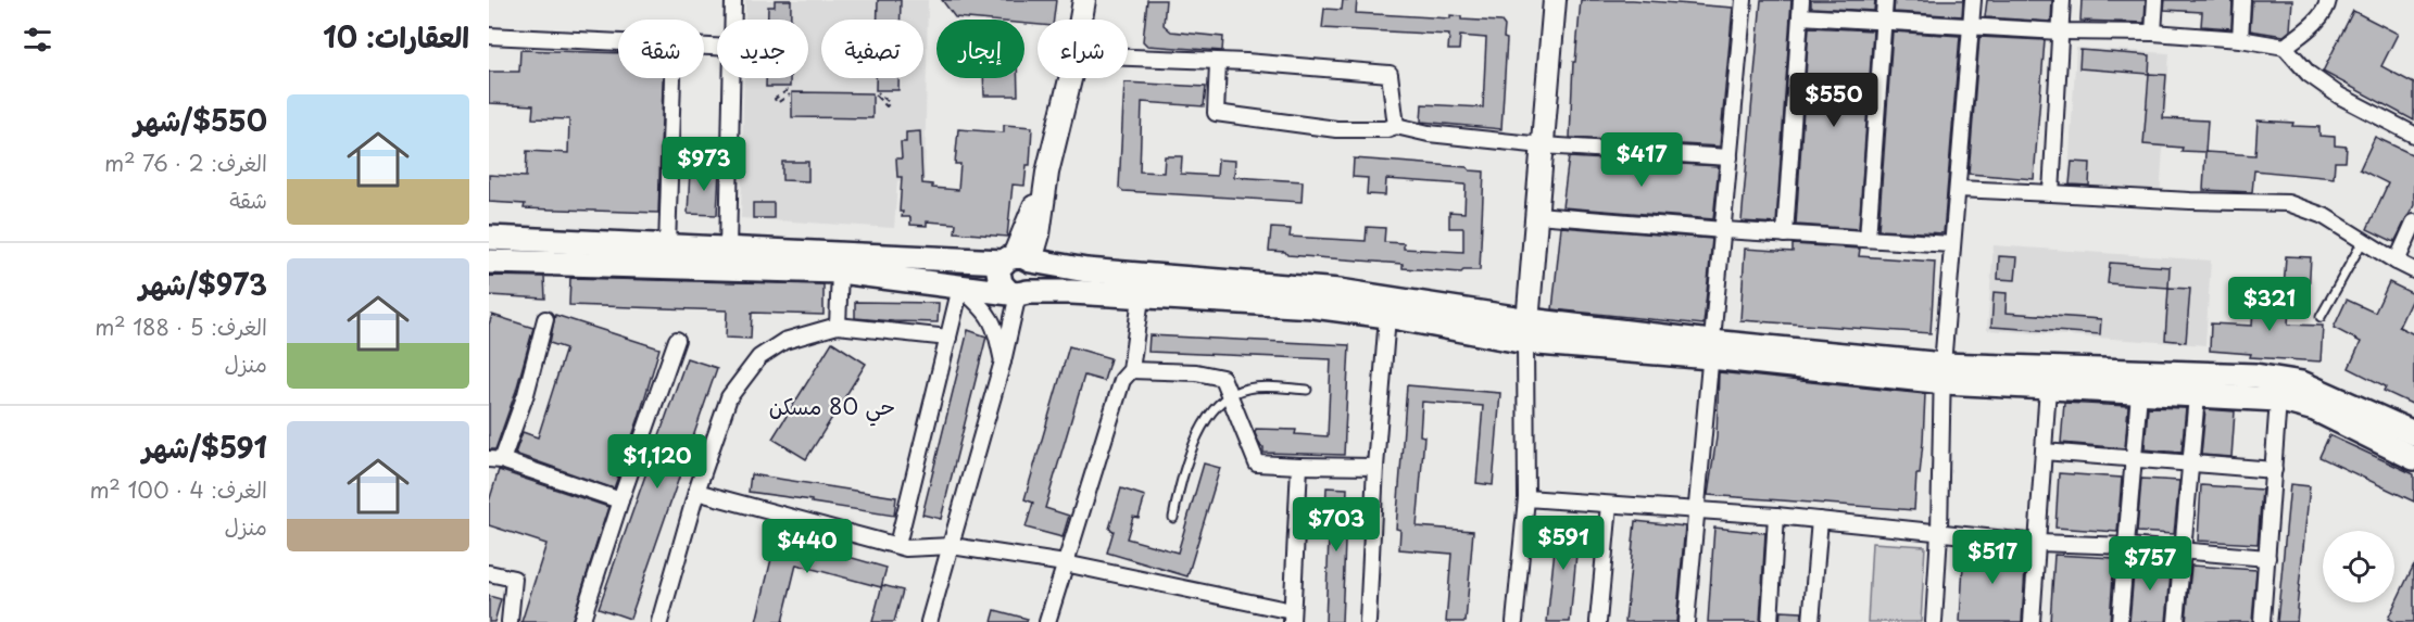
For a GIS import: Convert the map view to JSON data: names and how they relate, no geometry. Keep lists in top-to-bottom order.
{
  "districts": ["حي 80 مسكن"],
  "page": {
    "heading": "العقارات: 10",
    "chip": [
      "شراء",
      "إيجار",
      "تصفية",
      "جديد",
      "شقة"
    ],
    "price": [
      "$550",
      "$417",
      "$973",
      "$321",
      "$1,120",
      "$703",
      "$591",
      "$440",
      "$517",
      "$757"
    ],
    "list": [
      {
        "name": "$550/شهر",
        "note": "الغرف: 2 · 76 m² · شقة"
      },
      {
        "name": "$973/شهر",
        "note": "الغرف: 5 · 188 m² · منزل"
      },
      {
        "name": "$591/شهر",
        "note": "الغرف: 4 · 100 m² · منزل"
      }
    ]
  }
}
